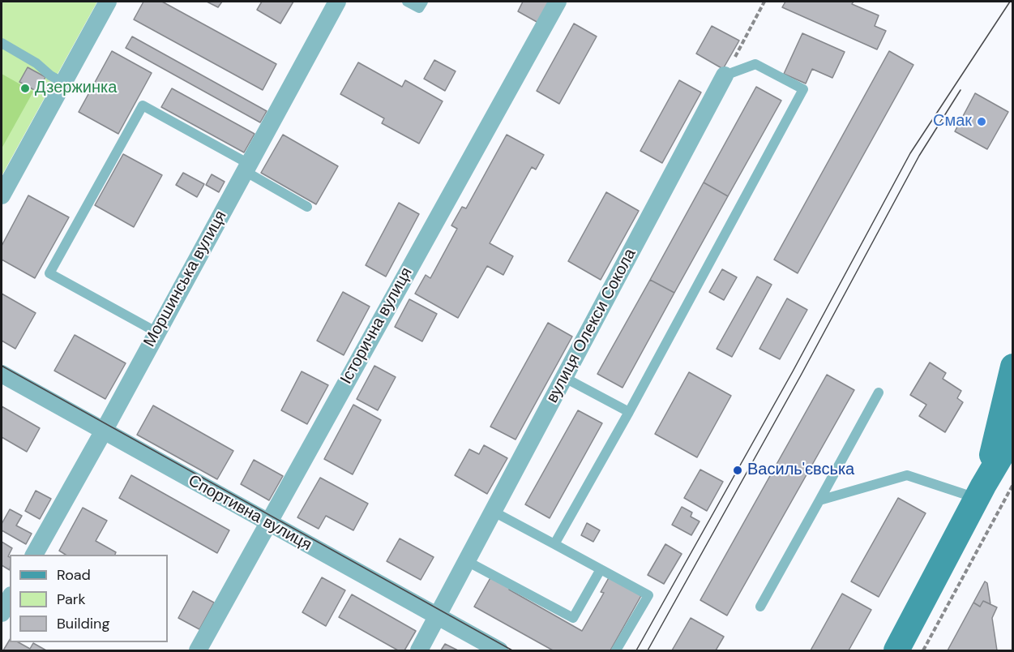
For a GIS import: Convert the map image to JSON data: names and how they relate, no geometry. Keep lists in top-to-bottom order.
{
  "streets": {
    "street": [
      "Моршинська вулиця",
      "Історична вулиця",
      "вулиця Олекси Сокола",
      "Спортивна вулиця"
    ]
  },
  "crossings": [
    ["Моршинська вулиця", "Спортивна вулиця"],
    ["Історична вулиця", "Спортивна вулиця"],
    ["вулиця Олекси Сокола", "Спортивна вулиця"]
  ],
  "places": ["Дзержинка", "Смак", "Василь'євська"],
  "legend": ["Road", "Park", "Building"]
}
